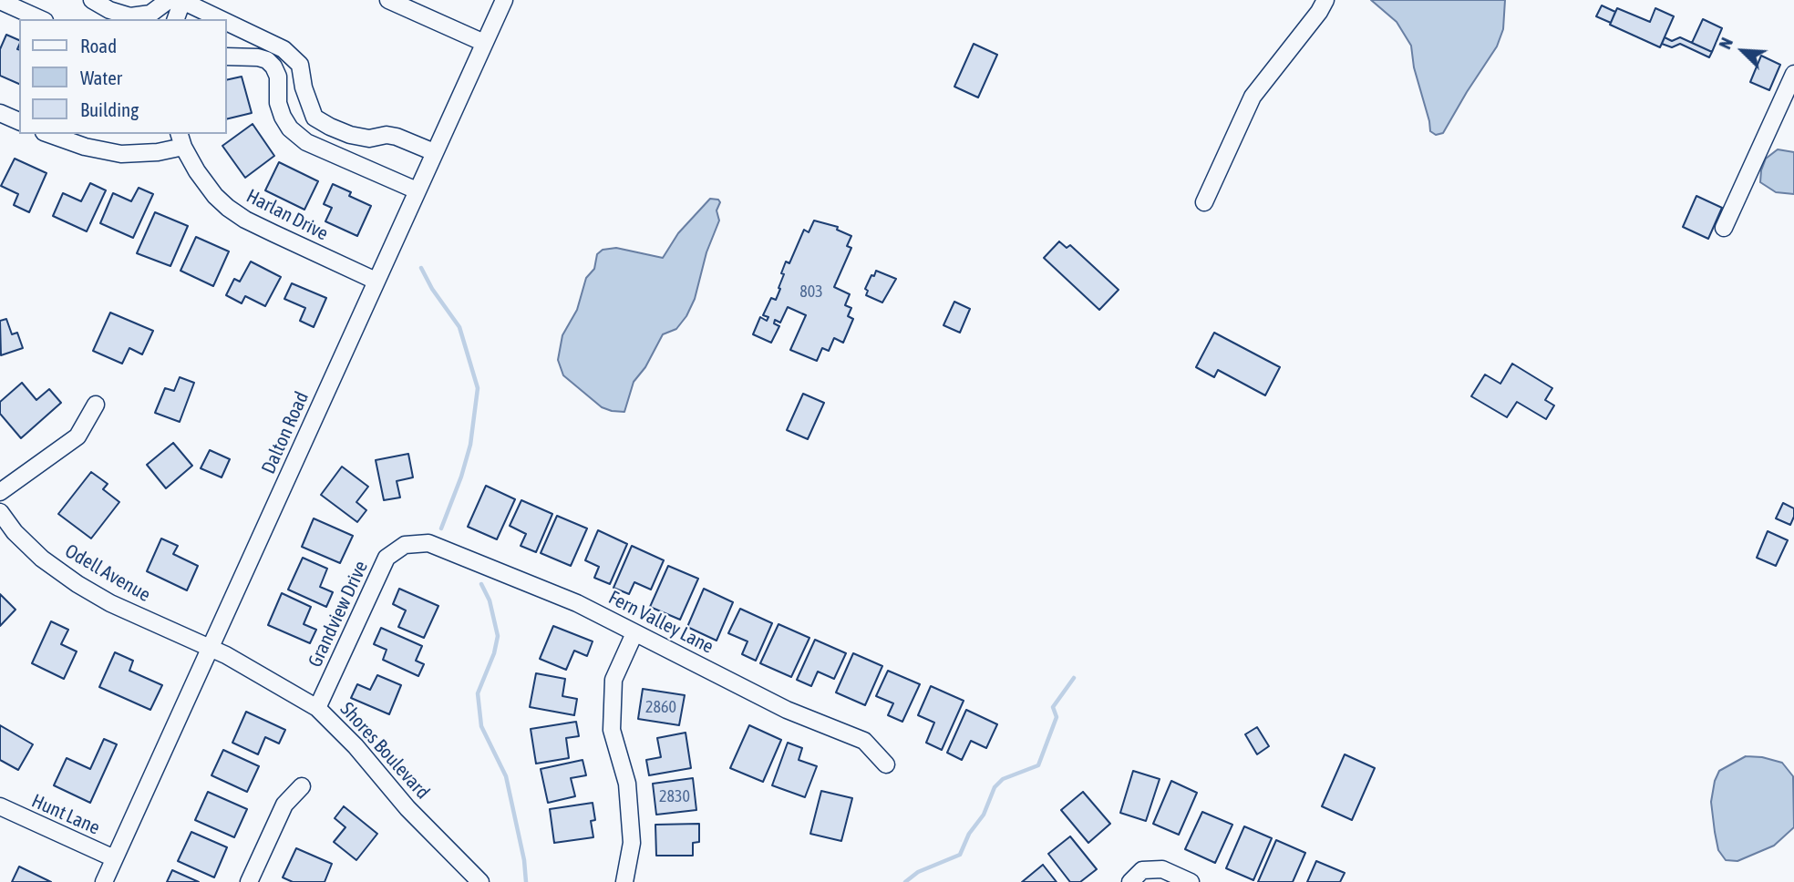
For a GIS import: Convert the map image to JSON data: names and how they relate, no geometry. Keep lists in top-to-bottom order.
{
  "streets": {
    "street": [
      "Harlan Drive",
      "Dalton Road",
      "Odell Avenue",
      "Grandview Drive",
      "Fern Valley Lane",
      "Shores Boulevard",
      "Hunt Lane"
    ]
  },
  "crossings": [
    ["Harlan Drive", "Dalton Road"],
    ["Dalton Road", "Odell Avenue"],
    ["Dalton Road", "Shores Boulevard"],
    ["Dalton Road", "Hunt Lane"],
    ["Odell Avenue", "Shores Boulevard"],
    ["Grandview Drive", "Fern Valley Lane"],
    ["Grandview Drive", "Shores Boulevard"]
  ],
  "house_numbers": ["803", "2860", "2830"],
  "legend": ["Road", "Water", "Building"],
  "north": "top left"
}
